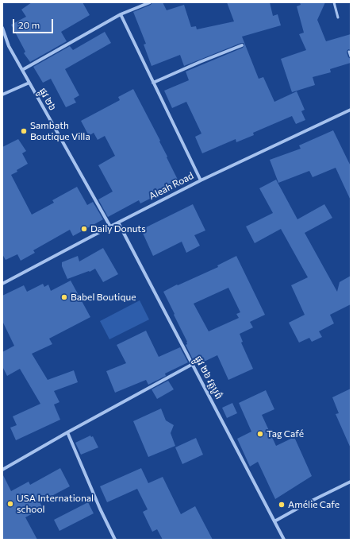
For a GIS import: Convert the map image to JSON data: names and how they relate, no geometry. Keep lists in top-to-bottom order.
{
  "streets": {
    "street": ["ផ្លូវ ២៦", "Aleah Road", "ផ្លូវ ២៦ វត្តបូព៌"]
  },
  "crossings": [
    ["ផ្លូវ ២៦", "Aleah Road"],
    ["Aleah Road", "ផ្លូវ ២៦ វត្តបូព៌"]
  ],
  "places": [
    "Sambath Boutique Villa",
    "Daily Donuts",
    "Babel Boutique",
    "Tag Café",
    "USA International school",
    "Amélie Cafe"
  ],
  "scale_bar": "20 m"
}
